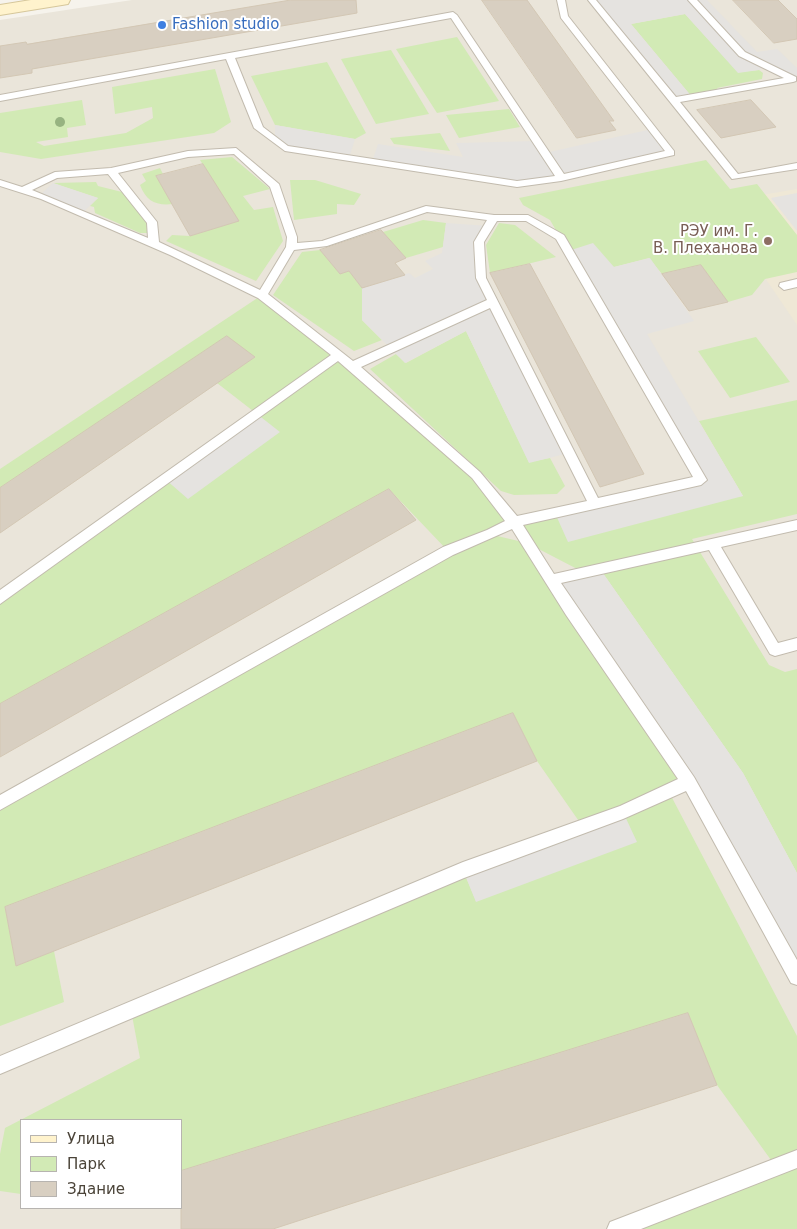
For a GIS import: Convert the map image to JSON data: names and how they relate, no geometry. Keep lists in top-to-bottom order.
{
  "places": ["Fashion studio", "РЭУ им. Г. В. Плеханова"],
  "legend": ["Улица", "Парк", "Здание"]
}
